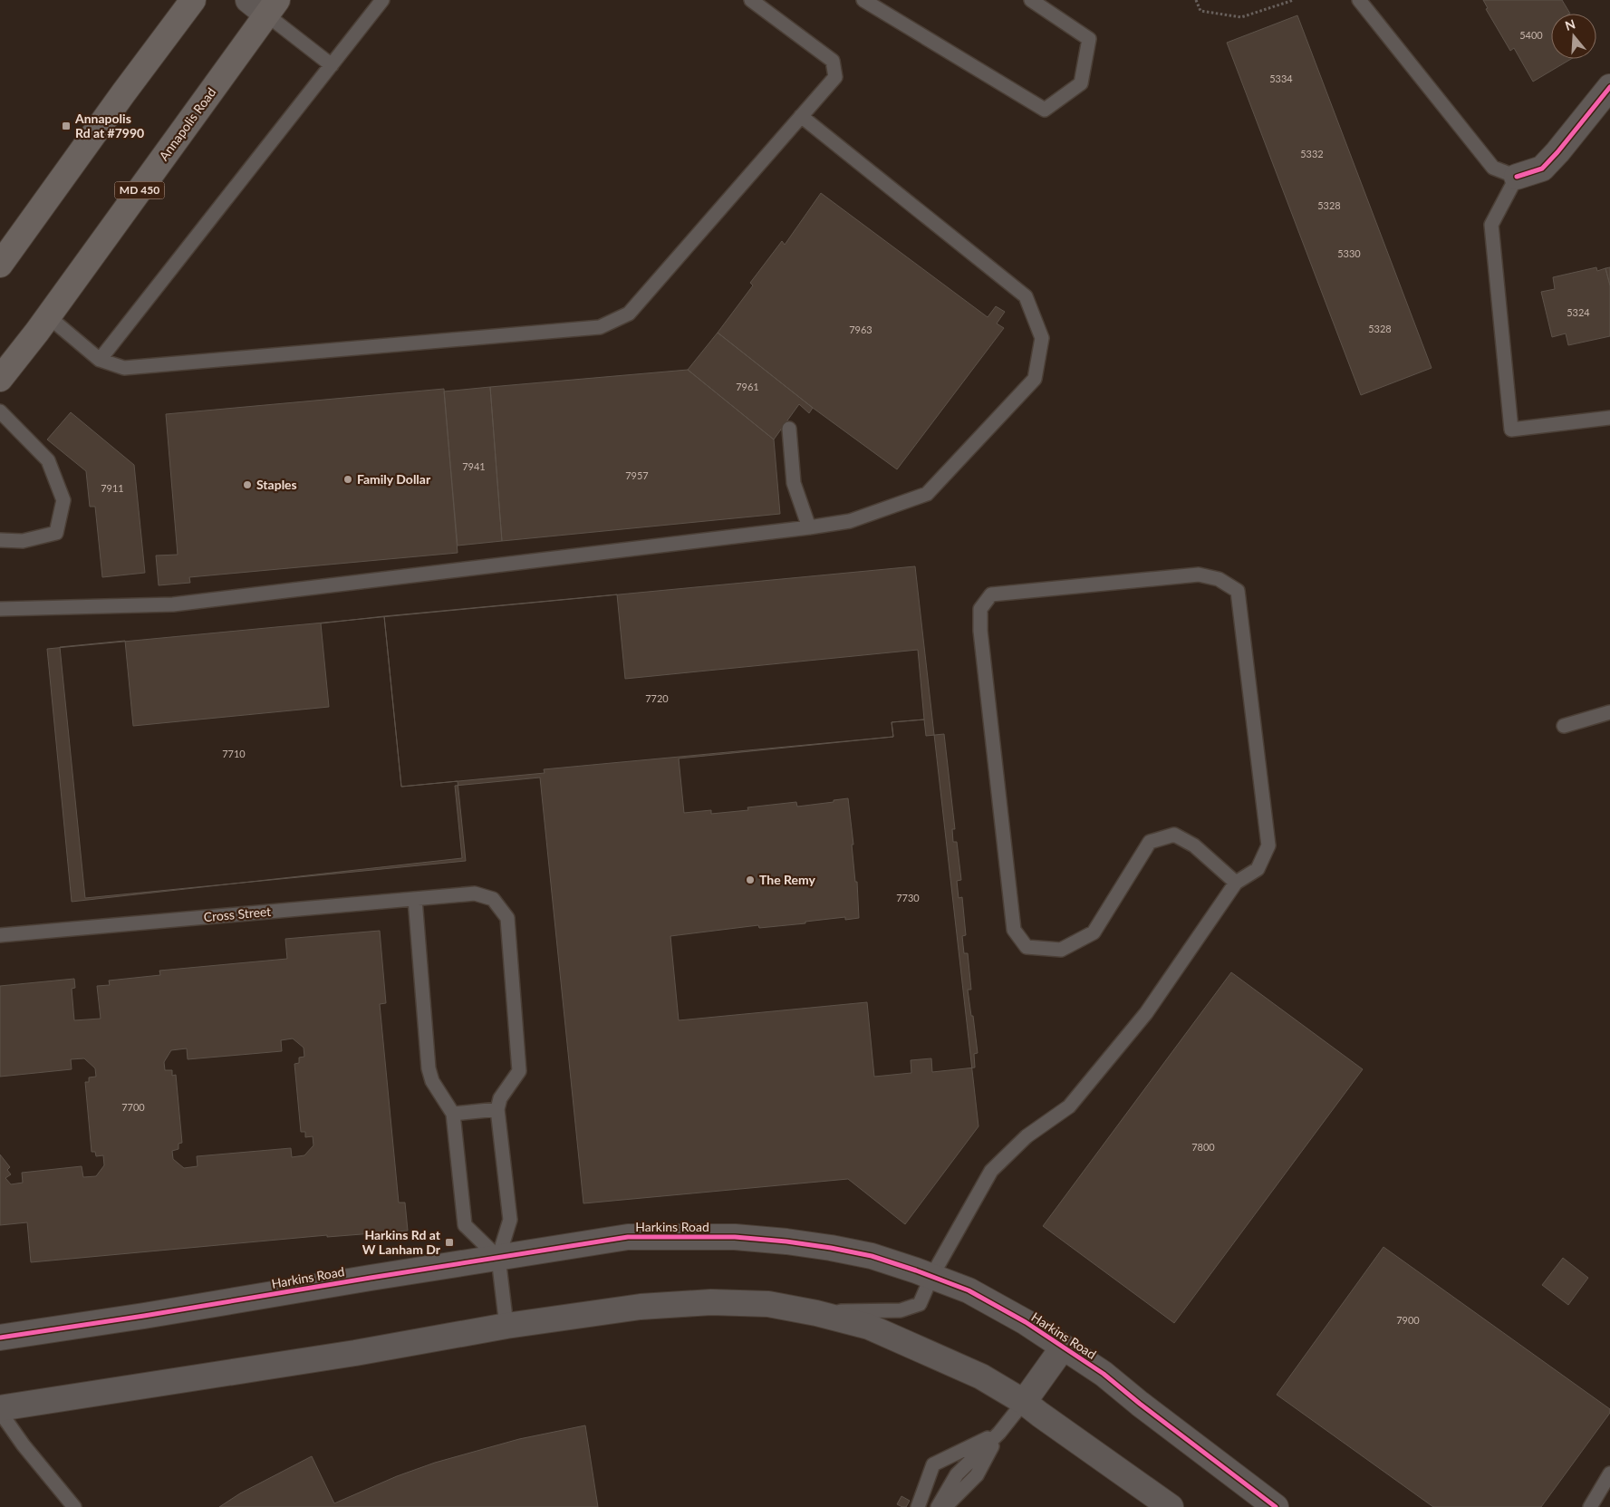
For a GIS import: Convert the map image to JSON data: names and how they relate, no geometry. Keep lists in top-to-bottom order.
{
  "streets": {
    "main road": ["Annapolis Road", "MD 450"],
    "street": ["Harkins Road"],
    "lane": ["Cross Street"]
  },
  "places": {
    "transit": ["Annapolis Rd at #7990", "Harkins Rd at W Lanham Dr"],
    "other": ["Family Dollar", "Staples", "The Remy"]
  },
  "house_numbers": [
    "5400",
    "5334",
    "5332",
    "5328",
    "5330",
    "5324",
    "5328",
    "7963",
    "7961",
    "7941",
    "7957",
    "7911",
    "7720",
    "7710",
    "7730",
    "7700",
    "7800",
    "7900"
  ],
  "north": "top"
}
